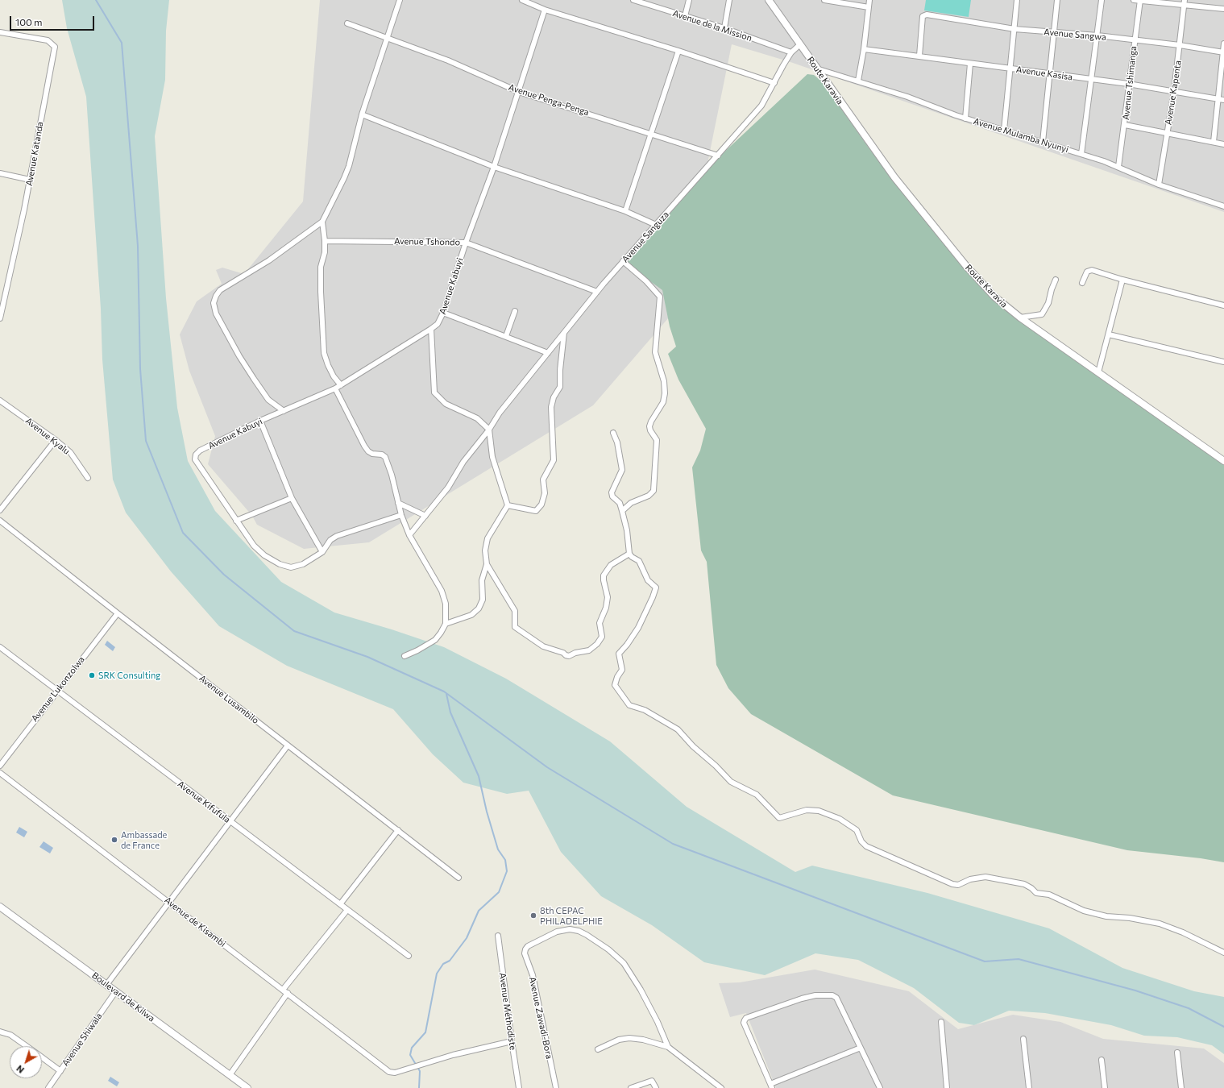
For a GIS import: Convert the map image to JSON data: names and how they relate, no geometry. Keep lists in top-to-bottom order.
{
  "streets": {
    "street": [
      "Avenue de la Mission",
      "Avenue Sangwa",
      "Avenue Kasisa",
      "Route Karavia",
      "Avenue Tshimanga",
      "Avenue Kapenta",
      "Avenue Penga-Penga",
      "Avenue Mulamba Nyunyi",
      "Avenue Katanda",
      "Avenue Sanguza",
      "Avenue Tshondo",
      "Avenue Kabuyi",
      "Avenue Kyalu",
      "Avenue Lukonzolwa",
      "Avenue Lusambilo",
      "Avenue Kifufula",
      "Avenue de Kisambi",
      "Boulevard de Kilwa",
      "Avenue Méthodiste",
      "Avenue Zawadi-Bora",
      "Avenue Shiwala"
    ]
  },
  "crossings": [
    ["Avenue de la Mission", "Avenue Sanguza"],
    ["Avenue Sangwa", "Avenue Kasisa"],
    ["Avenue Sangwa", "Avenue Tshimanga"],
    ["Avenue Sangwa", "Avenue Kapenta"],
    ["Avenue Kasisa", "Avenue Tshimanga"],
    ["Avenue Kasisa", "Avenue Kapenta"],
    ["Route Karavia", "Avenue Mulamba Nyunyi"],
    ["Route Karavia", "Avenue Sanguza"],
    ["Avenue Tshimanga", "Avenue Mulamba Nyunyi"],
    ["Avenue Kapenta", "Avenue Mulamba Nyunyi"],
    ["Avenue Penga-Penga", "Avenue Sanguza"],
    ["Avenue Penga-Penga", "Avenue Kabuyi"],
    ["Avenue Sanguza", "Avenue Tshondo"],
    ["Avenue Tshondo", "Avenue Kabuyi"],
    ["Avenue Lukonzolwa", "Avenue Lusambilo"],
    ["Avenue Lukonzolwa", "Avenue Kifufula"],
    ["Avenue de Kisambi", "Avenue Méthodiste"],
    ["Boulevard de Kilwa", "Avenue Shiwala"]
  ],
  "places": ["SRK Consulting", "Ambassade de France", "8th CEPAC PHILADELPHIE"],
  "scale_bar": "100 m",
  "north": "bottom left"
}
